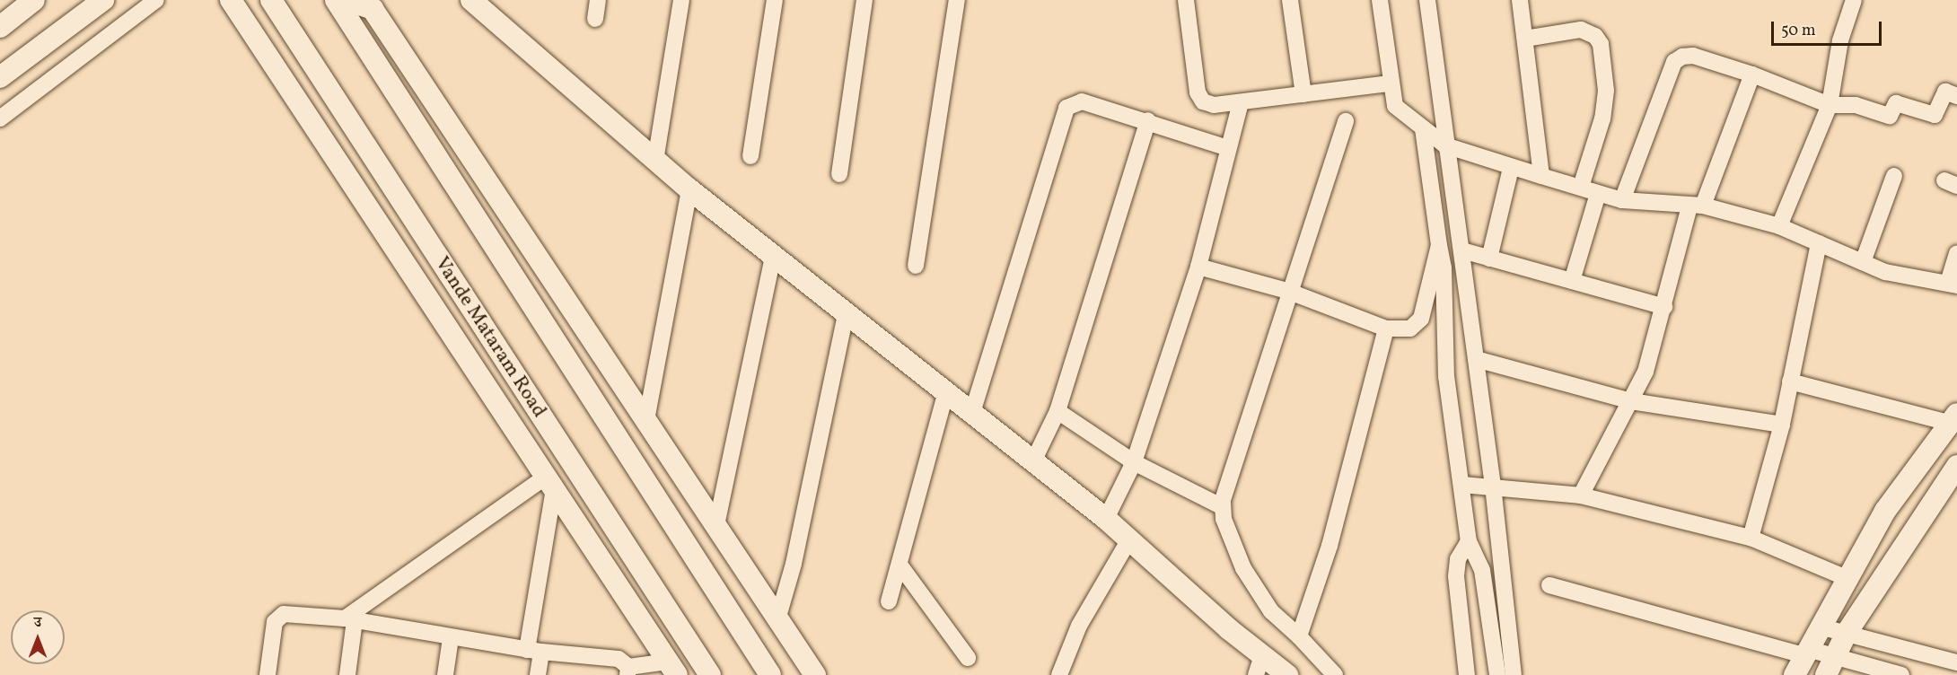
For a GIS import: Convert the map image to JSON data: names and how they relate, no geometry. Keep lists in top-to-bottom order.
{
  "streets": {
    "street": ["Vande Mataram Road"]
  },
  "scale_bar": "50 m",
  "north": "top"
}
